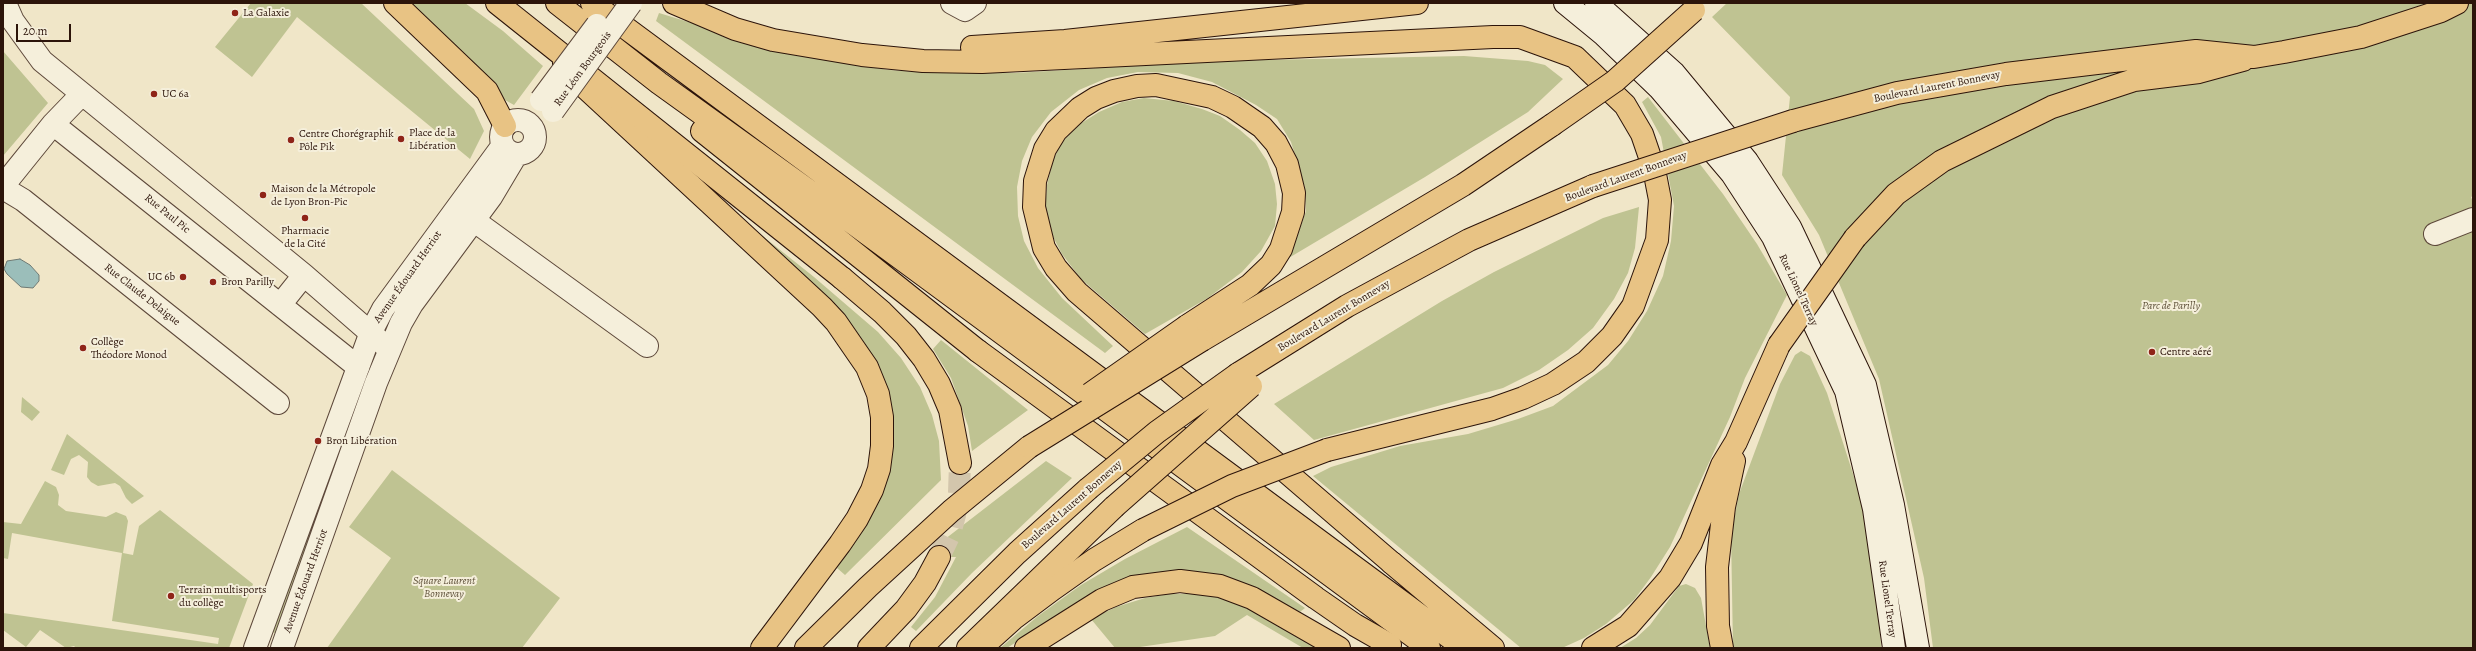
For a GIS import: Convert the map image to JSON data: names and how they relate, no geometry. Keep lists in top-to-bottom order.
{
  "streets": {
    "highway": ["Boulevard Laurent Bonnevay"],
    "street": [
      "Rue Léon Bourgeois",
      "Rue Paul Pic",
      "Avenue Édouard Herriot",
      "Rue Lionel Terray",
      "Rue Claude Delaigue"
    ]
  },
  "crossings": [
    ["Rue Léon Bourgeois", "Avenue Édouard Herriot"],
    ["Rue Paul Pic", "Avenue Édouard Herriot"]
  ],
  "parks": ["Parc de Parilly", "Square Laurent Bonnevay"],
  "places": [
    "La Galaxie",
    "UC 6a",
    "Place de la Libération",
    "Centre Chorégraphik Pôle Pik",
    "Maison de la Métropole de Lyon Bron-Pic",
    "Pharmacie de la Cité",
    "UC 6b",
    "Bron Parilly",
    "Collège Théodore Monod",
    "Centre aéré",
    "Bron Libération",
    "Terrain multisports du collège"
  ],
  "scale_bar": "20 m"
}
